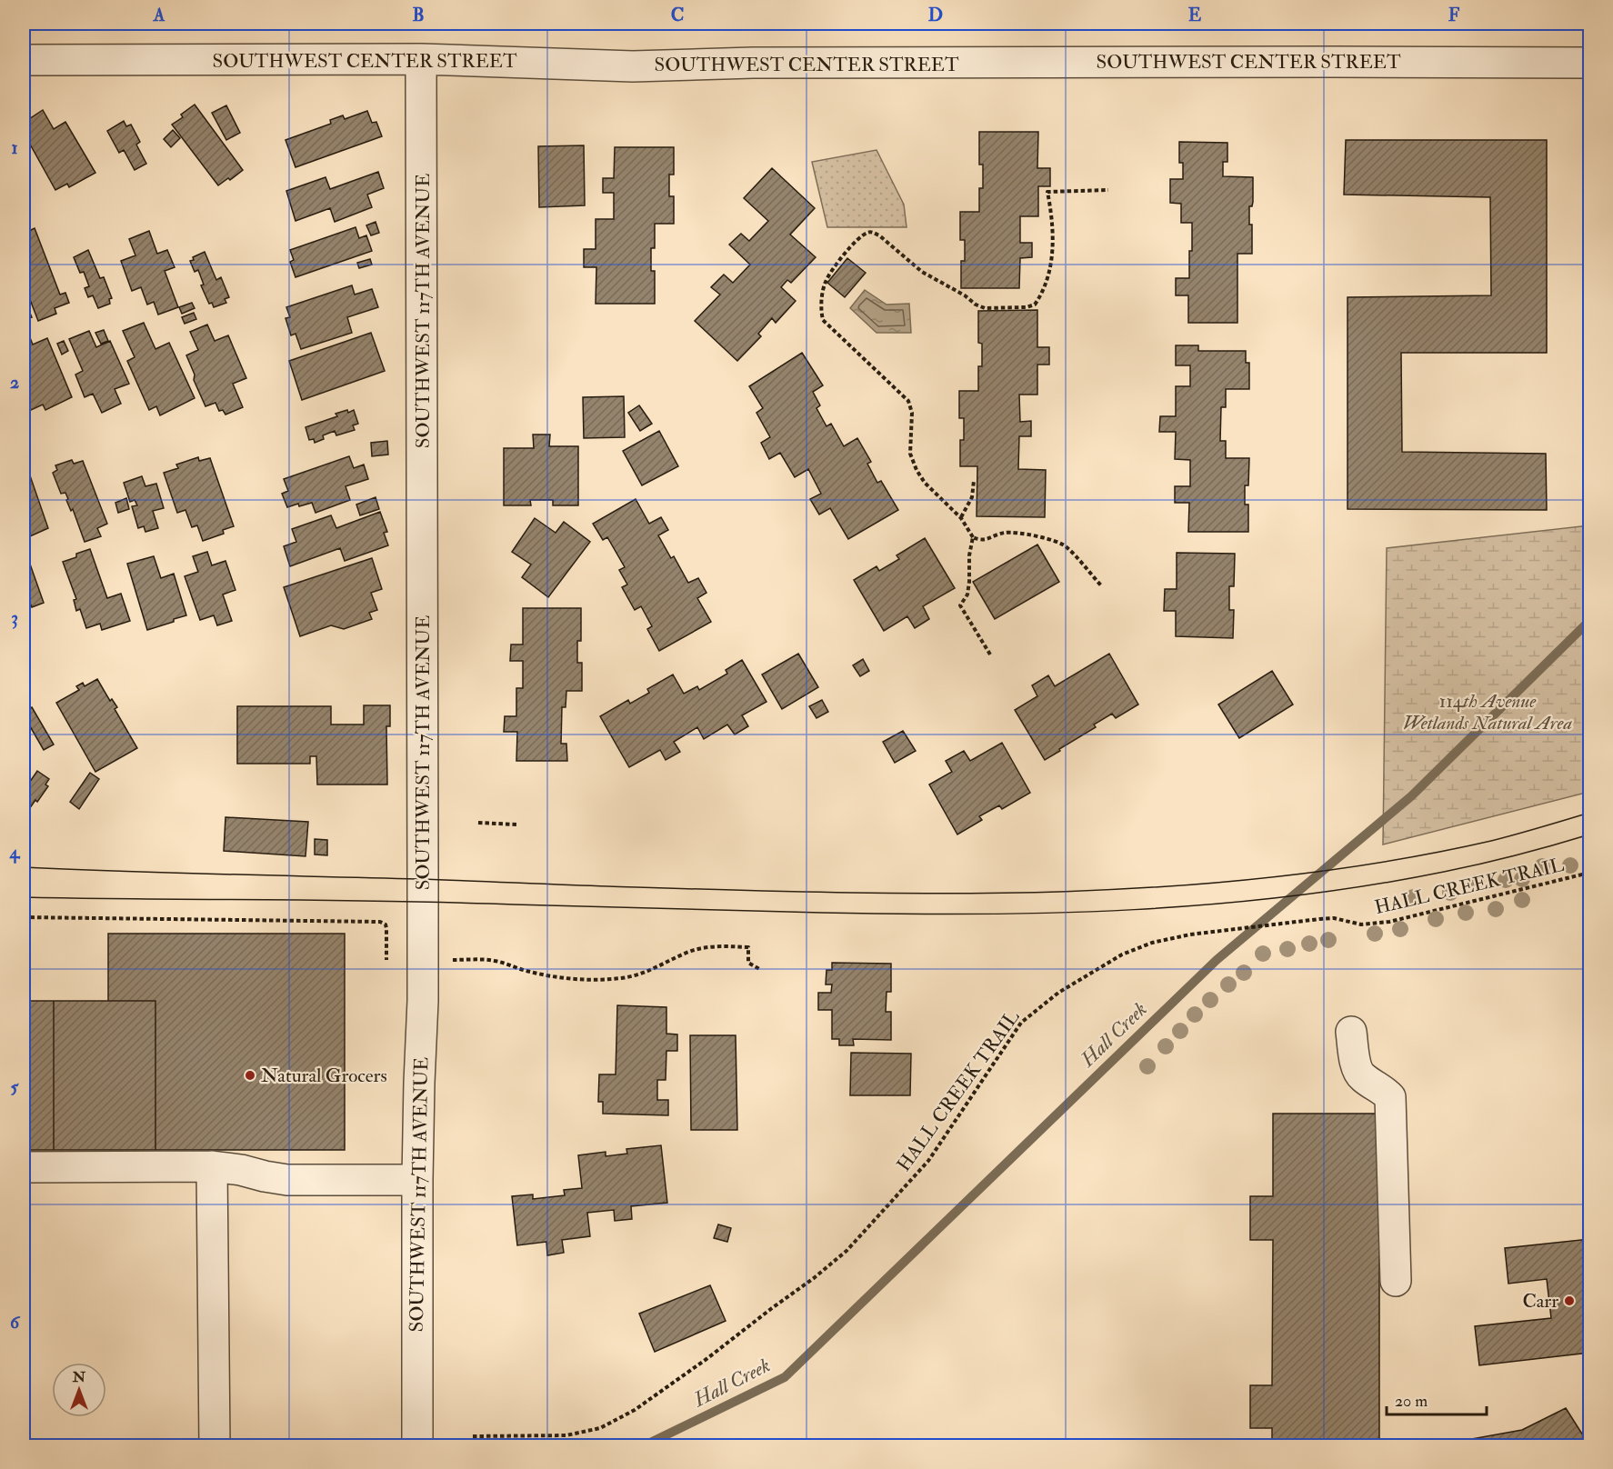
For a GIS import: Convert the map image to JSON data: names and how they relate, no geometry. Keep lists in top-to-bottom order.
{
  "streets": {
    "street": ["SOUTHWEST CENTER STREET", "SOUTHWEST 117TH AVENUE"],
    "path": ["HALL CREEK TRAIL"]
  },
  "crossings": [
    ["SOUTHWEST CENTER STREET", "SOUTHWEST 117TH AVENUE"]
  ],
  "water": ["Hall Creek"],
  "parks": ["114th Avenue Wetlands Natural Area"],
  "places": ["Natural Grocers", "Carr"],
  "scale_bar": "20 m",
  "north": "top",
  "grid": {
    "columns": [
      "A",
      "B",
      "C",
      "D",
      "E",
      "F"
    ],
    "rows": [
      "1",
      "2",
      "3",
      "4",
      "5",
      "6"
    ]
  }
}
